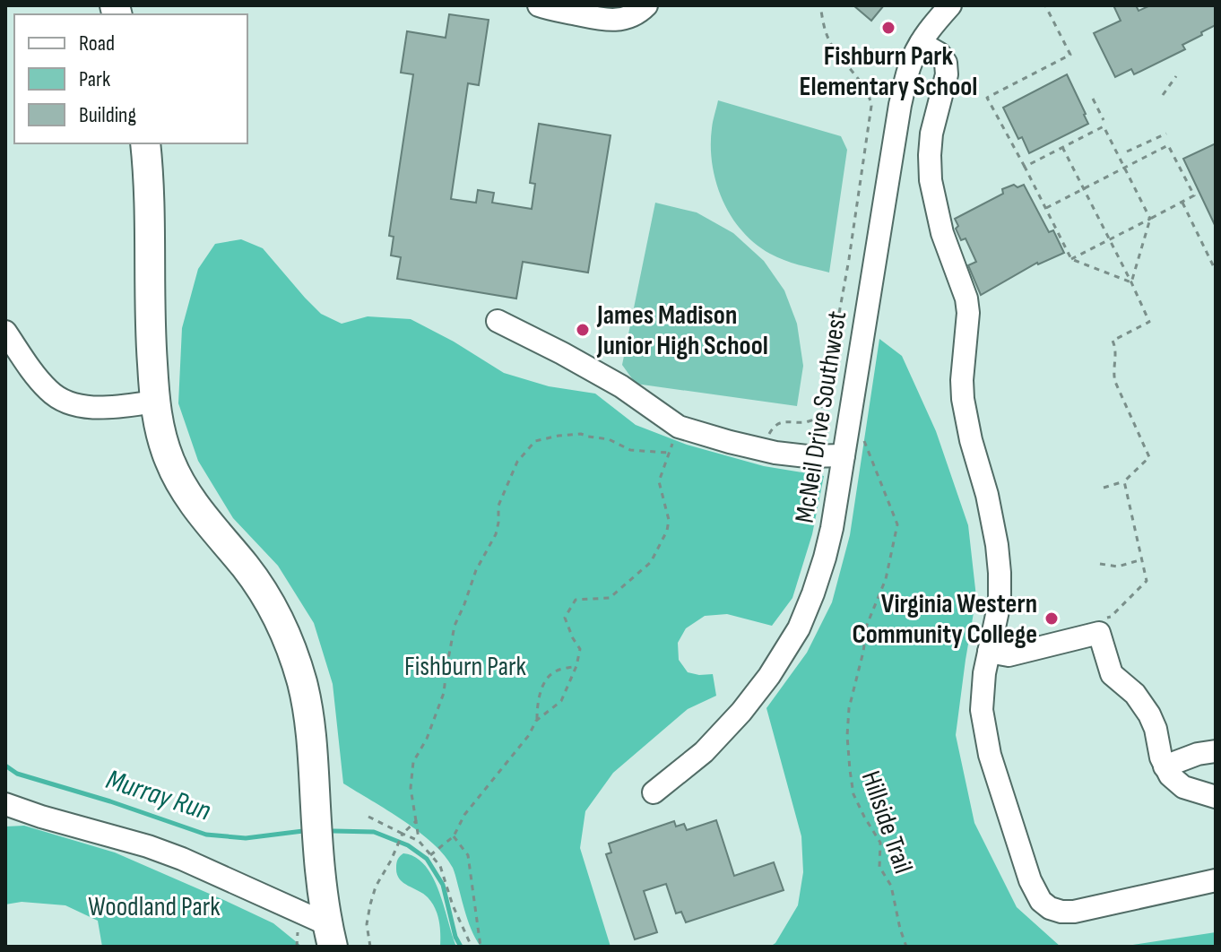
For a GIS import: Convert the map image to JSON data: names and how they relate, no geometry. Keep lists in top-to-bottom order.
{
  "streets": {
    "street": ["McNeil Drive Southwest"],
    "path": ["Hillside Trail"]
  },
  "crossings": [
    ["McNeil Drive Southwest", "Hillside Trail"]
  ],
  "water": ["Murray Run"],
  "parks": ["Fishburn Park", "Woodland Park"],
  "places": ["Fishburn Park Elementary School", "James Madison Junior High School", "Virginia Western Community College"],
  "legend": ["Road", "Park", "Building"]
}
